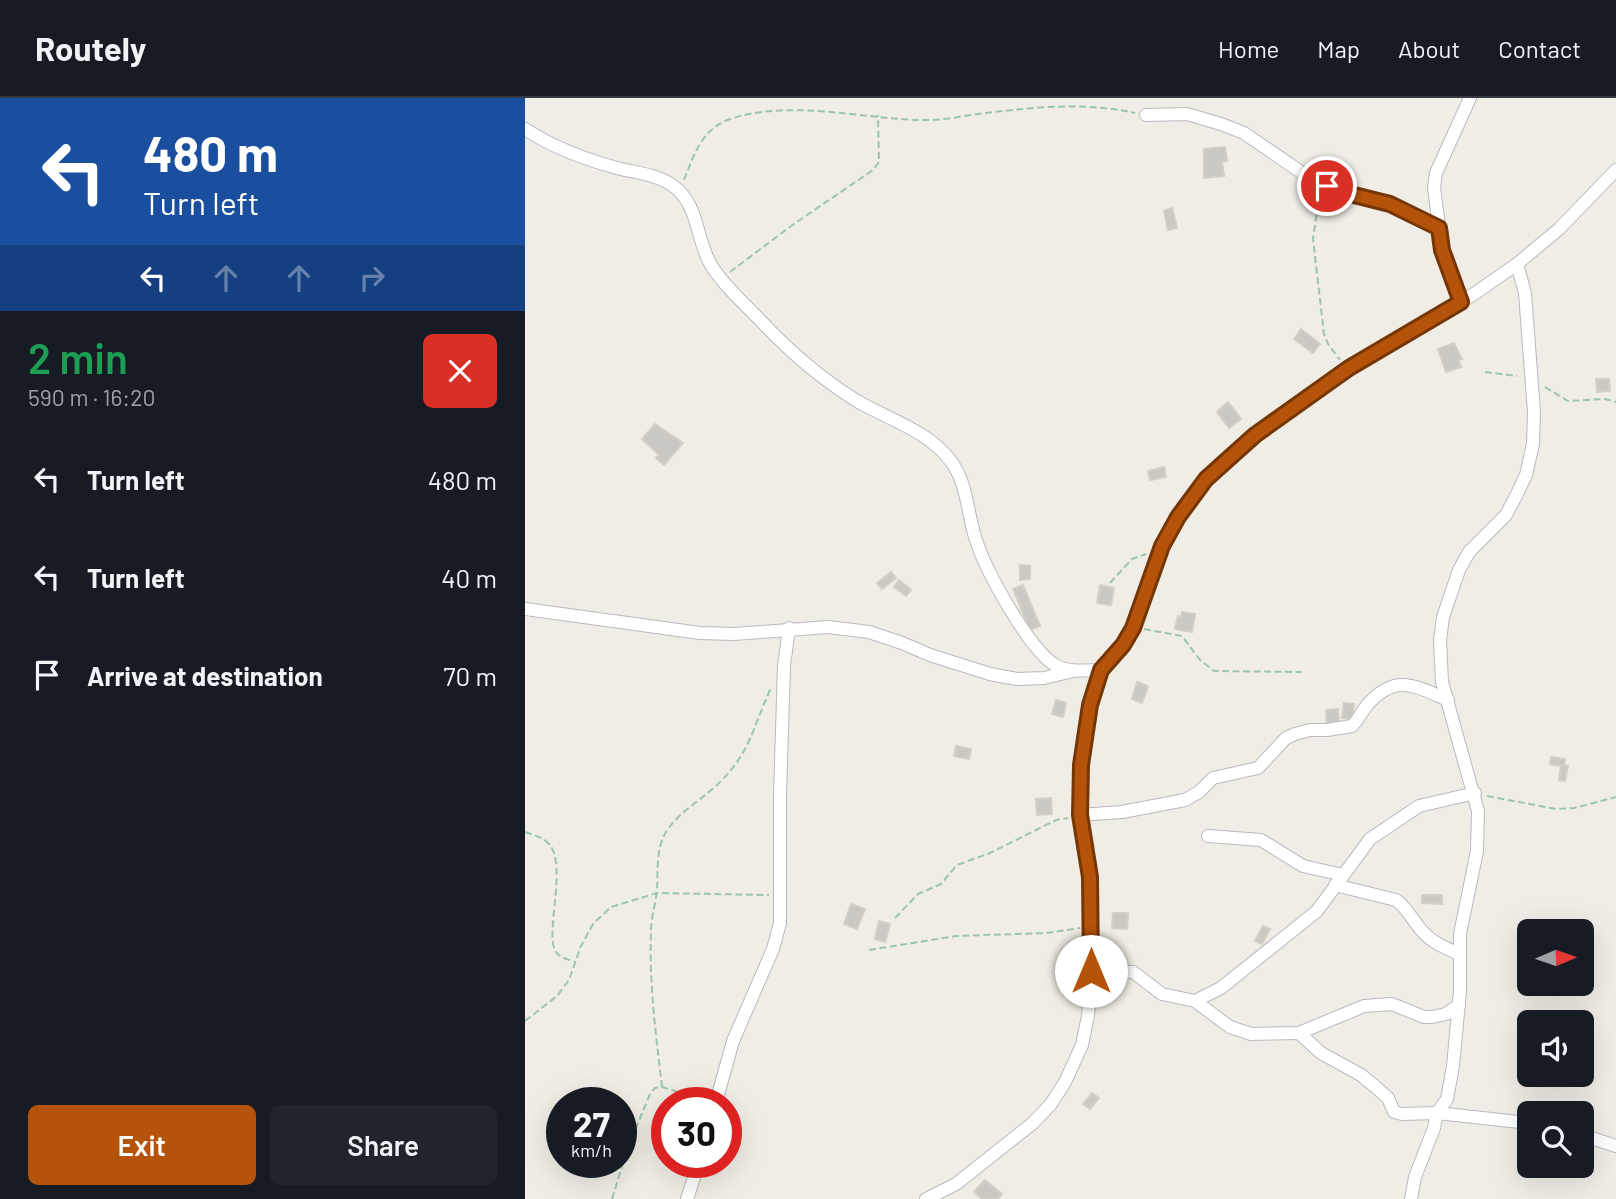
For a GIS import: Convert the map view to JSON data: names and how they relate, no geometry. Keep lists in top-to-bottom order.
{
  "north": "right",
  "page": {
    "header": "Routely",
    "nav": [
      "Home",
      "Map",
      "About",
      "Contact"
    ],
    "turn": ["480 m", "Turn left"],
    "heading": ["2 min", "590 m · 16:20"],
    "list": [
      {
        "name": "Turn left",
        "value": "480 m"
      },
      {
        "name": "Turn left",
        "value": "40 m"
      },
      {
        "name": "Arrive at destination",
        "value": "70 m"
      }
    ],
    "speed": "27 km/h",
    "limit": "30",
    "buttons": ["Exit", "Share"]
  }
}
